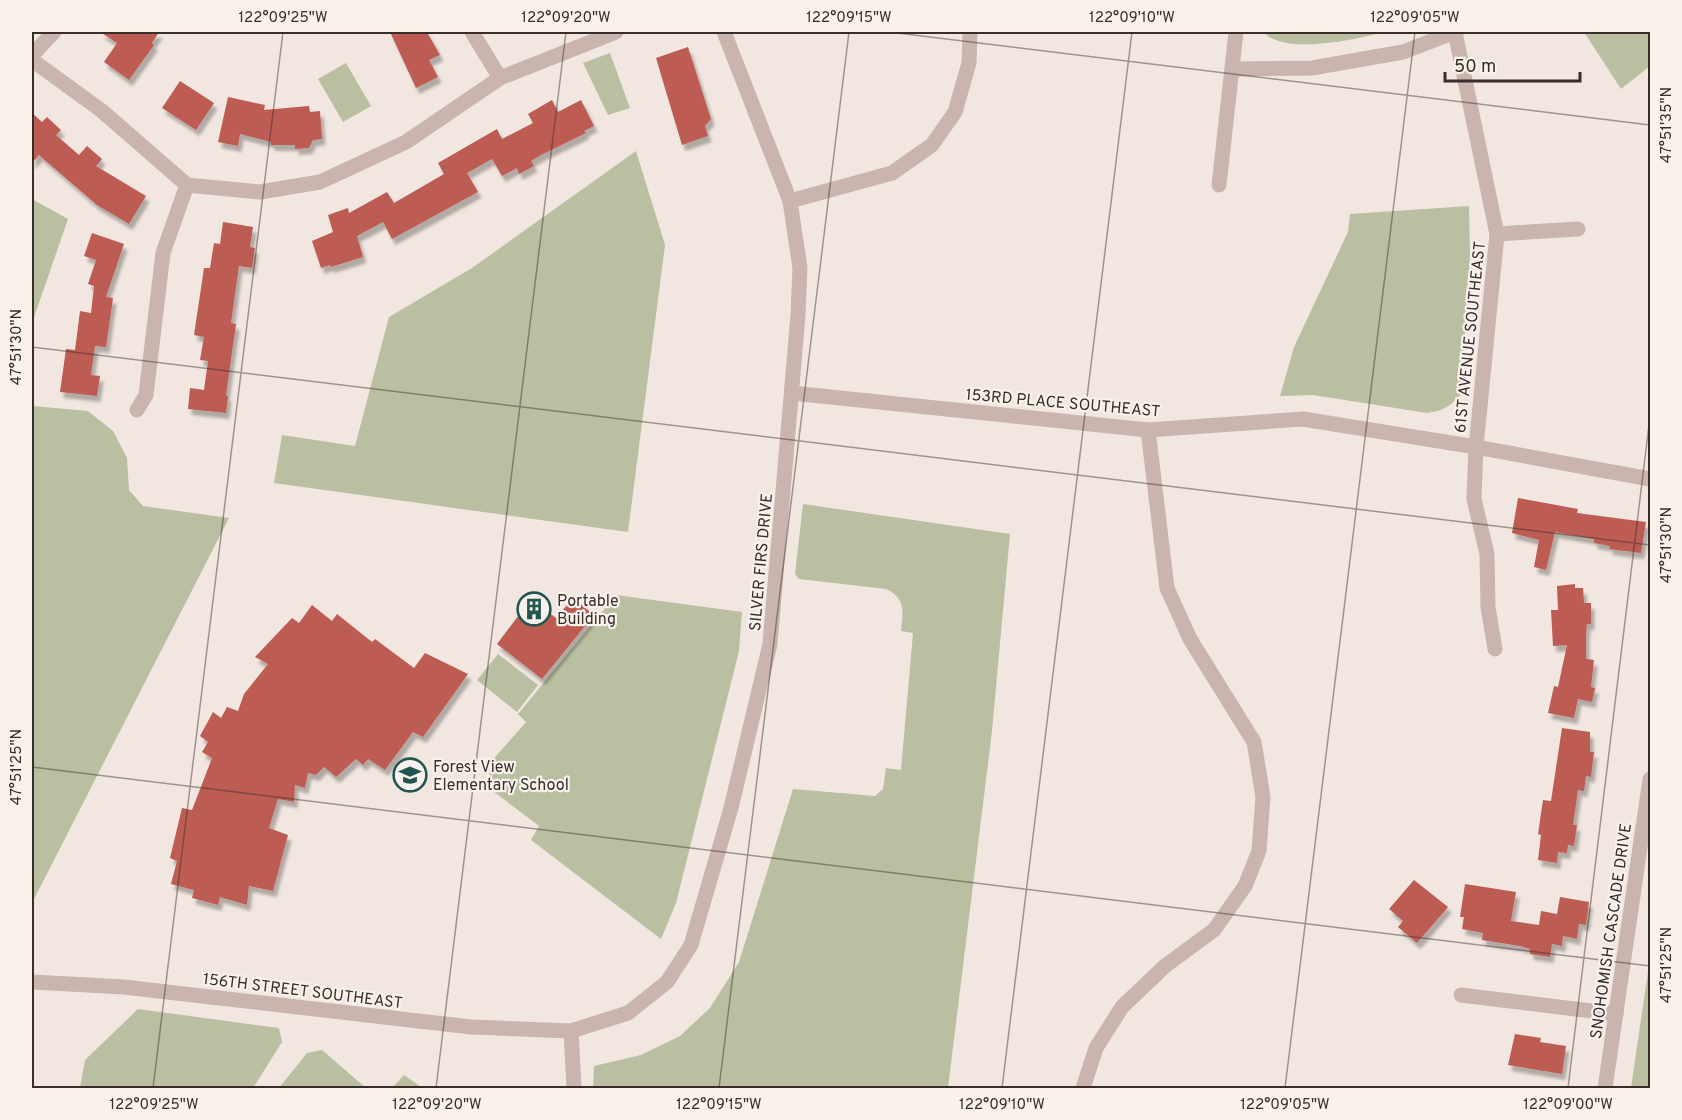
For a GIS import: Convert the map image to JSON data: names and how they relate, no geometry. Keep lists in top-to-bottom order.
{
  "streets": {
    "street": [
      "61ST AVENUE SOUTHEAST",
      "153RD PLACE SOUTHEAST",
      "SILVER FIRS DRIVE",
      "SNOHOMISH CASCADE DRIVE",
      "156TH STREET SOUTHEAST"
    ]
  },
  "crossings": [
    ["61ST AVENUE SOUTHEAST", "153RD PLACE SOUTHEAST"],
    ["153RD PLACE SOUTHEAST", "SILVER FIRS DRIVE"],
    ["SILVER FIRS DRIVE", "156TH STREET SOUTHEAST"]
  ],
  "places": {
    "building": ["Portable Building"],
    "school or university": ["Forest View Elementary School"]
  },
  "scale_bar": "50 m",
  "coordinates": [
    "122°09'25\"W",
    "122°09'20\"W",
    "122°09'15\"W",
    "122°09'10\"W",
    "122°09'05\"W",
    "47°51'35\"N",
    "47°51'30\"N",
    "47°51'25\"N",
    "122°09'00\"W"
  ]
}
